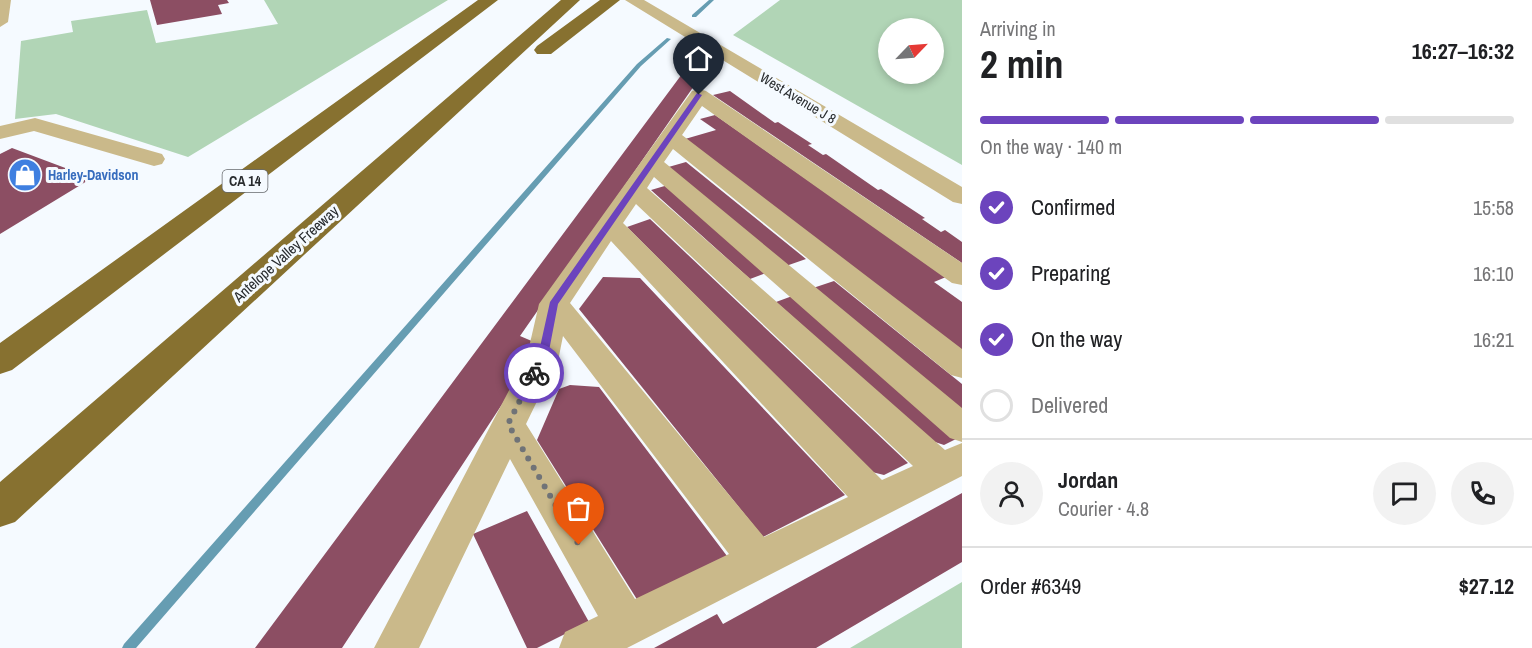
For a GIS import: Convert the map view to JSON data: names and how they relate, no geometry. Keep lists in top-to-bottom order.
{
  "streets": {
    "highway": ["CA 14", "Antelope Valley Freeway"],
    "street": ["West Avenue J 8"]
  },
  "places": {
    "shop": ["Harley-Davidson"]
  },
  "north": "top right",
  "page": {
    "heading": ["2 min", "Arriving in", "16:27–16:32"],
    "panel": [
      "Jordan",
      "Courier · 4.8",
      "Order #6349",
      "$27.12"
    ],
    "bar": "On the way · 140 m",
    "list": [
      ["Confirmed", "15:58"],
      ["Preparing", "16:10"],
      ["On the way", "16:21"],
      "Delivered"
    ]
  }
}
